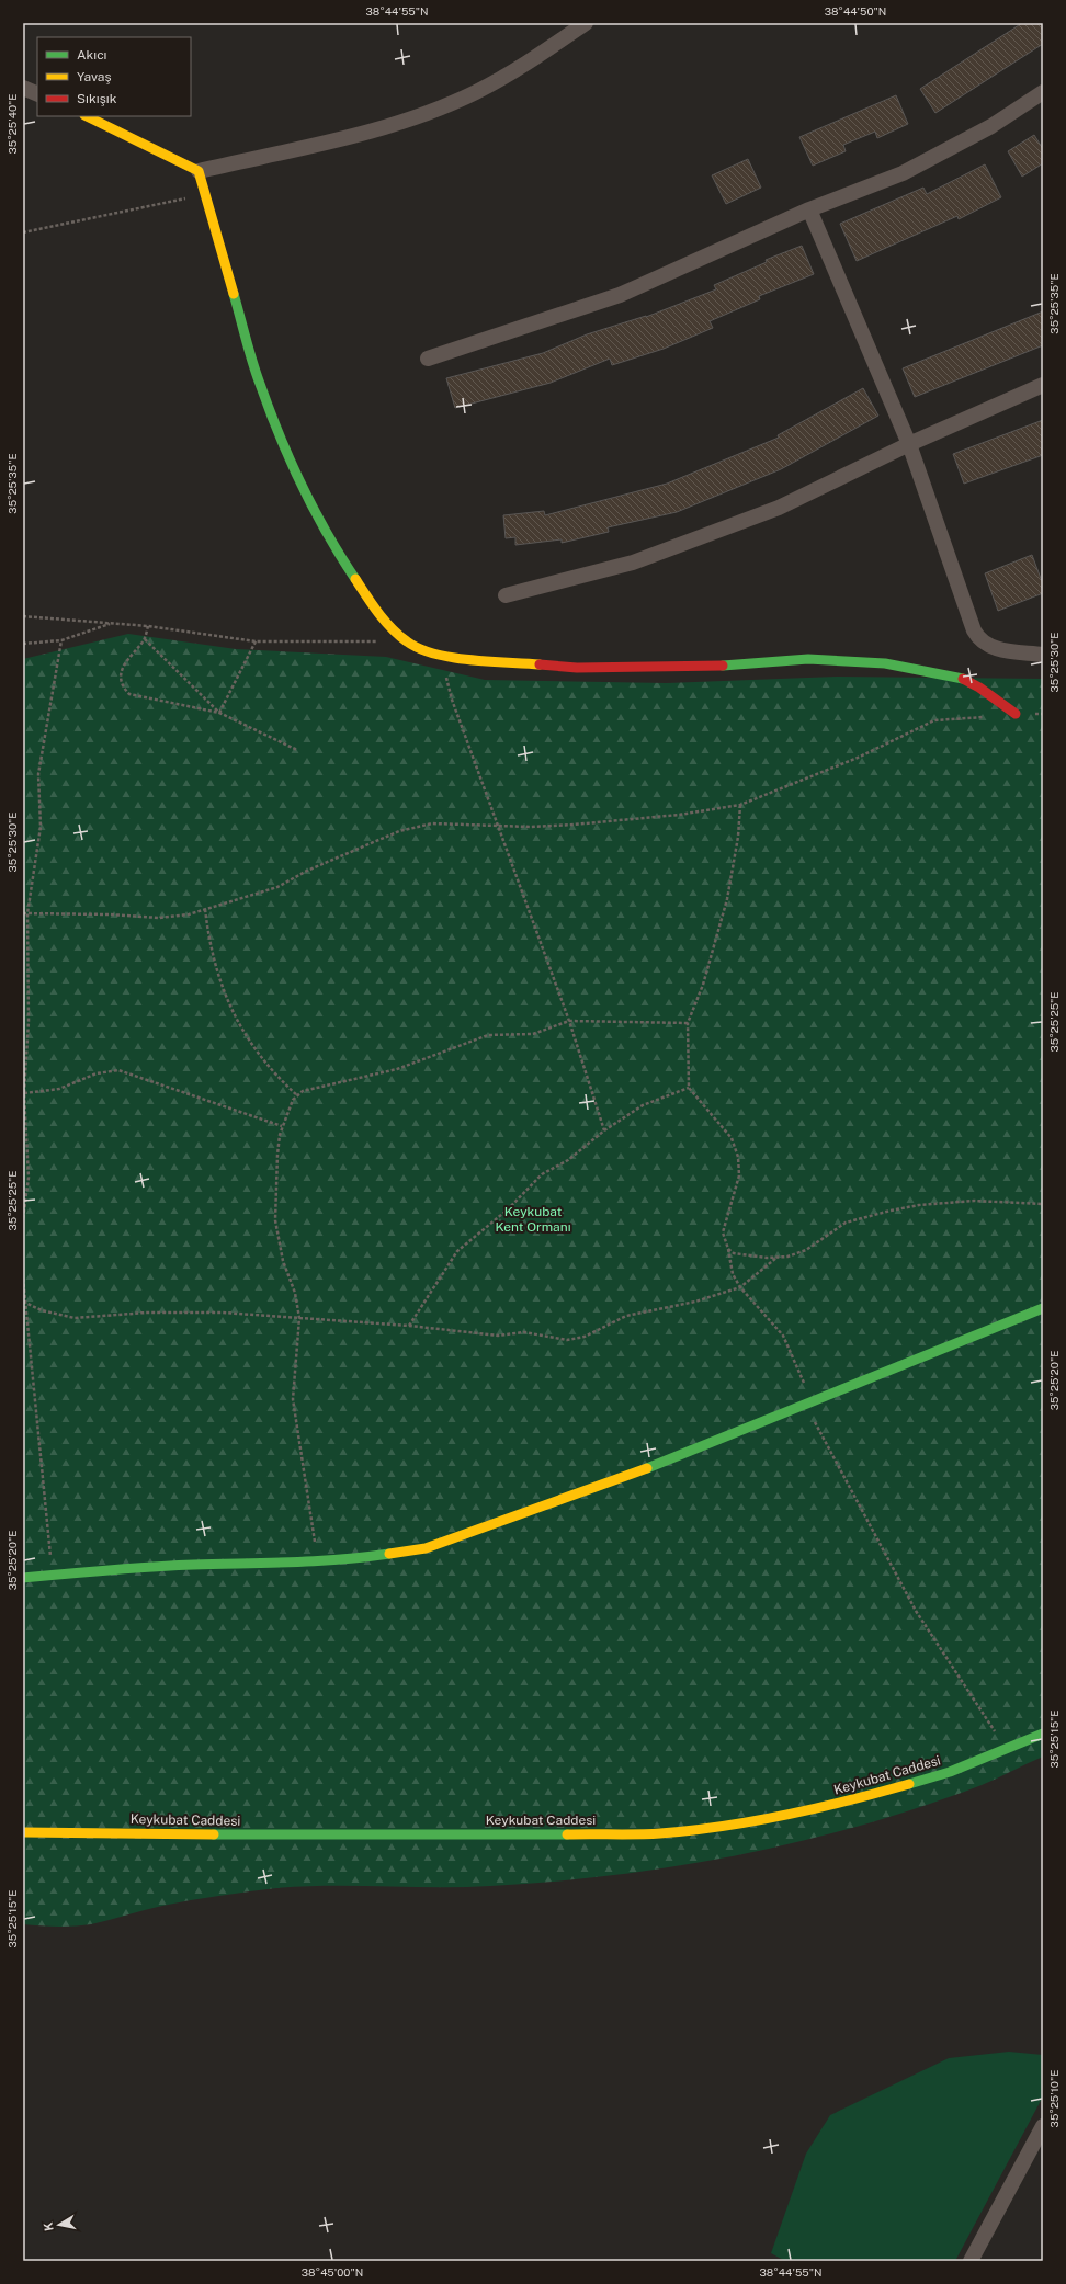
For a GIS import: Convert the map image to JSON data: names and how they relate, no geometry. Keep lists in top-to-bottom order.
{
  "streets": {
    "street": ["Keykubat Caddesi"]
  },
  "parks": ["Keykubat Kent Ormanı"],
  "legend": ["Akıcı", "Yavaş", "Sıkışık"],
  "north": "left",
  "coordinates": [
    "38°44'55\"N",
    "38°44'50\"N",
    "35°25'40\"E",
    "35°25'35\"E",
    "35°25'30\"E",
    "35°25'25\"E",
    "35°25'20\"E",
    "35°25'15\"E",
    "35°25'10\"E",
    "38°45'00\"N"
  ]
}
